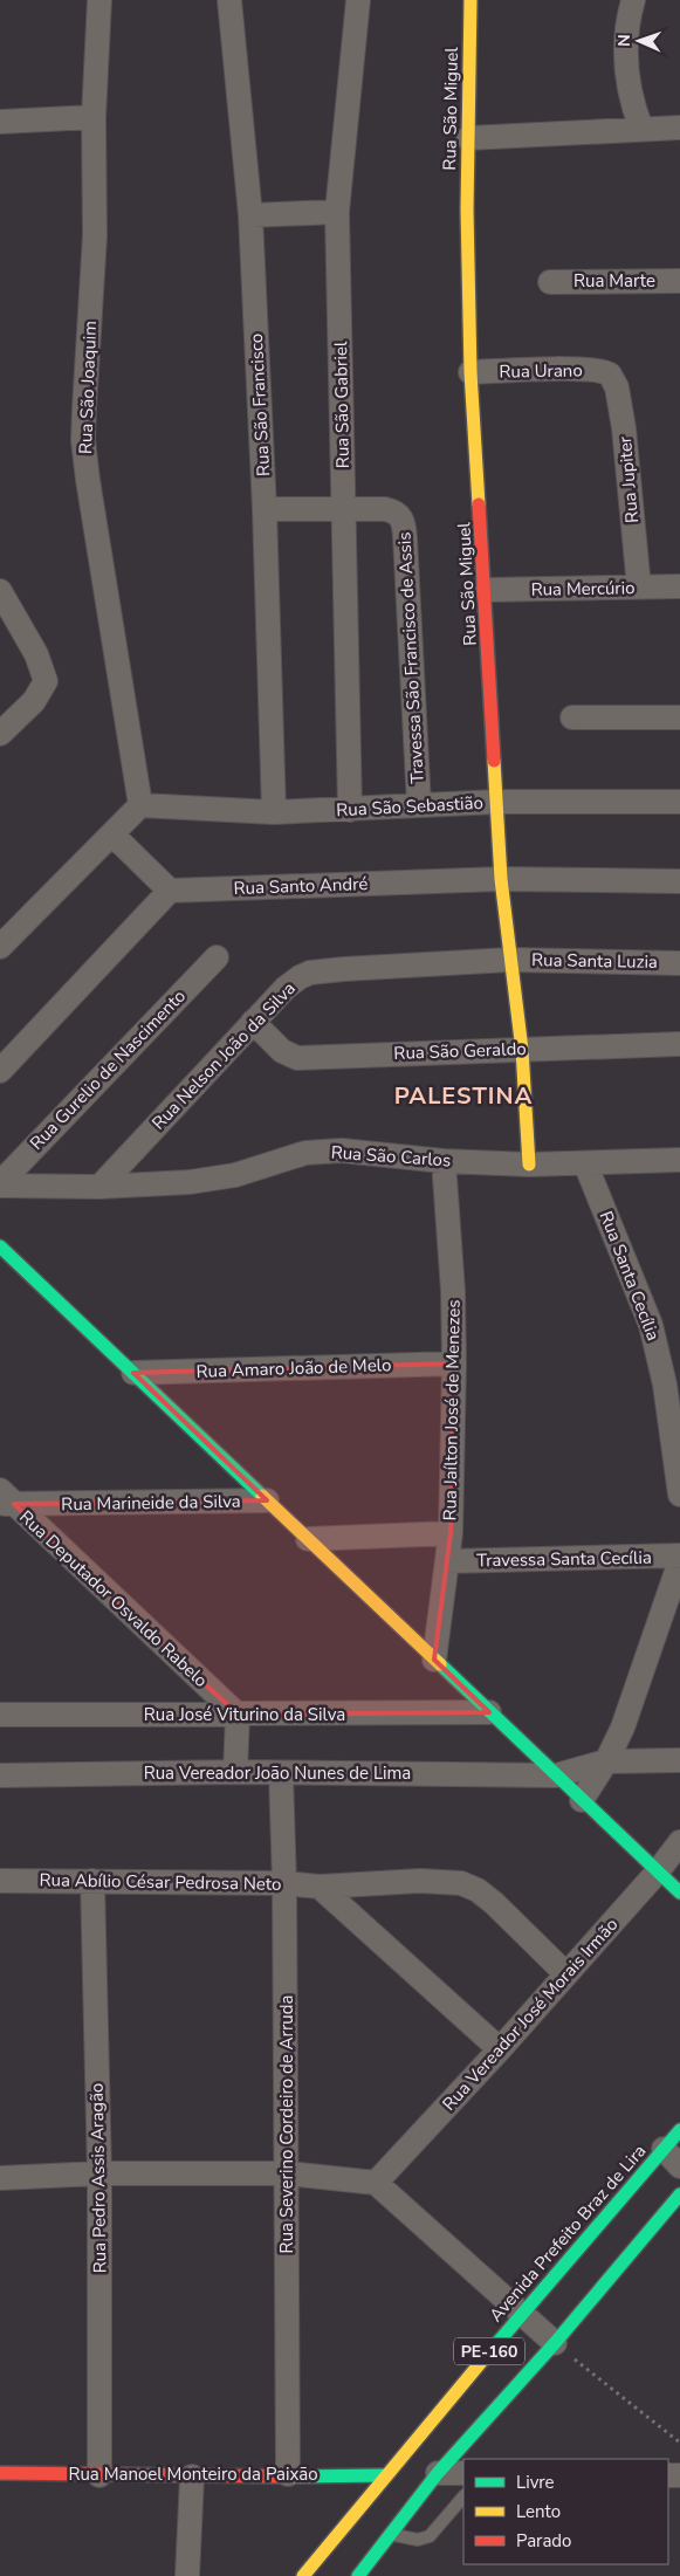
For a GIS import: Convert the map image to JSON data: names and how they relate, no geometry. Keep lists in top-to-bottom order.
{
  "streets": {
    "street": [
      "Rua São Miguel",
      "Rua Marte",
      "Rua Urano",
      "Rua São Joaquim",
      "Rua São Francisco",
      "Rua São Gabriel",
      "Rua Jupiter",
      "Rua Mercúrio",
      "Travessa São Francisco de Assis",
      "Rua São Sebastião",
      "Rua Santo André",
      "Rua Santa Luzia",
      "Rua São Geraldo",
      "Rua Nelson João da Silva",
      "Rua Gurelio de Nascimento",
      "Rua São Carlos",
      "Rua Santa Cecília",
      "Rua Amaro João de Melo",
      "Rua Jaílton José de Menezes",
      "Rua Marineide da Silva",
      "Travessa Santa Cecília",
      "Rua Deputador Osvaldo Rabelo",
      "Rua José Viturino da Silva",
      "Rua Vereador João Nunes de Lima",
      "Rua Abílio César Pedrosa Neto",
      "Rua Vereador José Morais Irmão",
      "Rua Severino Cordeiro de Arruda",
      "Rua Pedro Assis Aragão",
      "Avenida Prefeito Braz de Lira",
      "PE-160",
      "Rua Manoel Monteiro da Paixão"
    ]
  },
  "crossings": [
    ["Rua São Miguel", "Rua Urano"],
    ["Rua São Miguel", "Rua Mercúrio"],
    ["Rua São Miguel", "Rua São Sebastião"],
    ["Rua São Miguel", "Rua Santo André"],
    ["Rua São Miguel", "Rua Santa Luzia"],
    ["Rua São Miguel", "Rua São Geraldo"],
    ["Rua São Miguel", "Rua Nelson João da Silva"],
    ["Rua São Miguel", "Rua São Carlos"],
    ["Rua Urano", "Rua Jupiter"],
    ["Rua São Joaquim", "Rua São Sebastião"],
    ["Rua São Francisco", "Rua São Sebastião"],
    ["Rua São Gabriel", "Travessa São Francisco de Assis"],
    ["Rua São Gabriel", "Rua São Sebastião"],
    ["Rua Jupiter", "Rua Mercúrio"],
    ["Travessa São Francisco de Assis", "Rua São Sebastião"],
    ["Rua Santa Luzia", "Rua Nelson João da Silva"],
    ["Rua São Geraldo", "Rua Nelson João da Silva"],
    ["Rua Nelson João da Silva", "Rua São Carlos"],
    ["Rua Gurelio de Nascimento", "Rua São Carlos"],
    ["Rua São Carlos", "Rua Santa Cecília"],
    ["Rua São Carlos", "Rua Jaílton José de Menezes"],
    ["Rua Amaro João de Melo", "Rua Jaílton José de Menezes"],
    ["Rua Jaílton José de Menezes", "Travessa Santa Cecília"],
    ["Rua Marineide da Silva", "Rua Deputador Osvaldo Rabelo"],
    ["Rua Deputador Osvaldo Rabelo", "Rua José Viturino da Silva"],
    ["Rua Vereador João Nunes de Lima", "Rua Severino Cordeiro de Arruda"],
    ["Rua Abílio César Pedrosa Neto", "Rua Vereador José Morais Irmão"],
    ["Rua Abílio César Pedrosa Neto", "Rua Severino Cordeiro de Arruda"],
    ["Rua Abílio César Pedrosa Neto", "Rua Pedro Assis Aragão"],
    ["Rua Severino Cordeiro de Arruda", "Rua Manoel Monteiro da Paixão"],
    ["Rua Pedro Assis Aragão", "Rua Manoel Monteiro da Paixão"],
    ["Avenida Prefeito Braz de Lira", "Rua Manoel Monteiro da Paixão"]
  ],
  "districts": ["PALESTINA"],
  "legend": ["Livre", "Lento", "Parado"],
  "north": "left"
}
